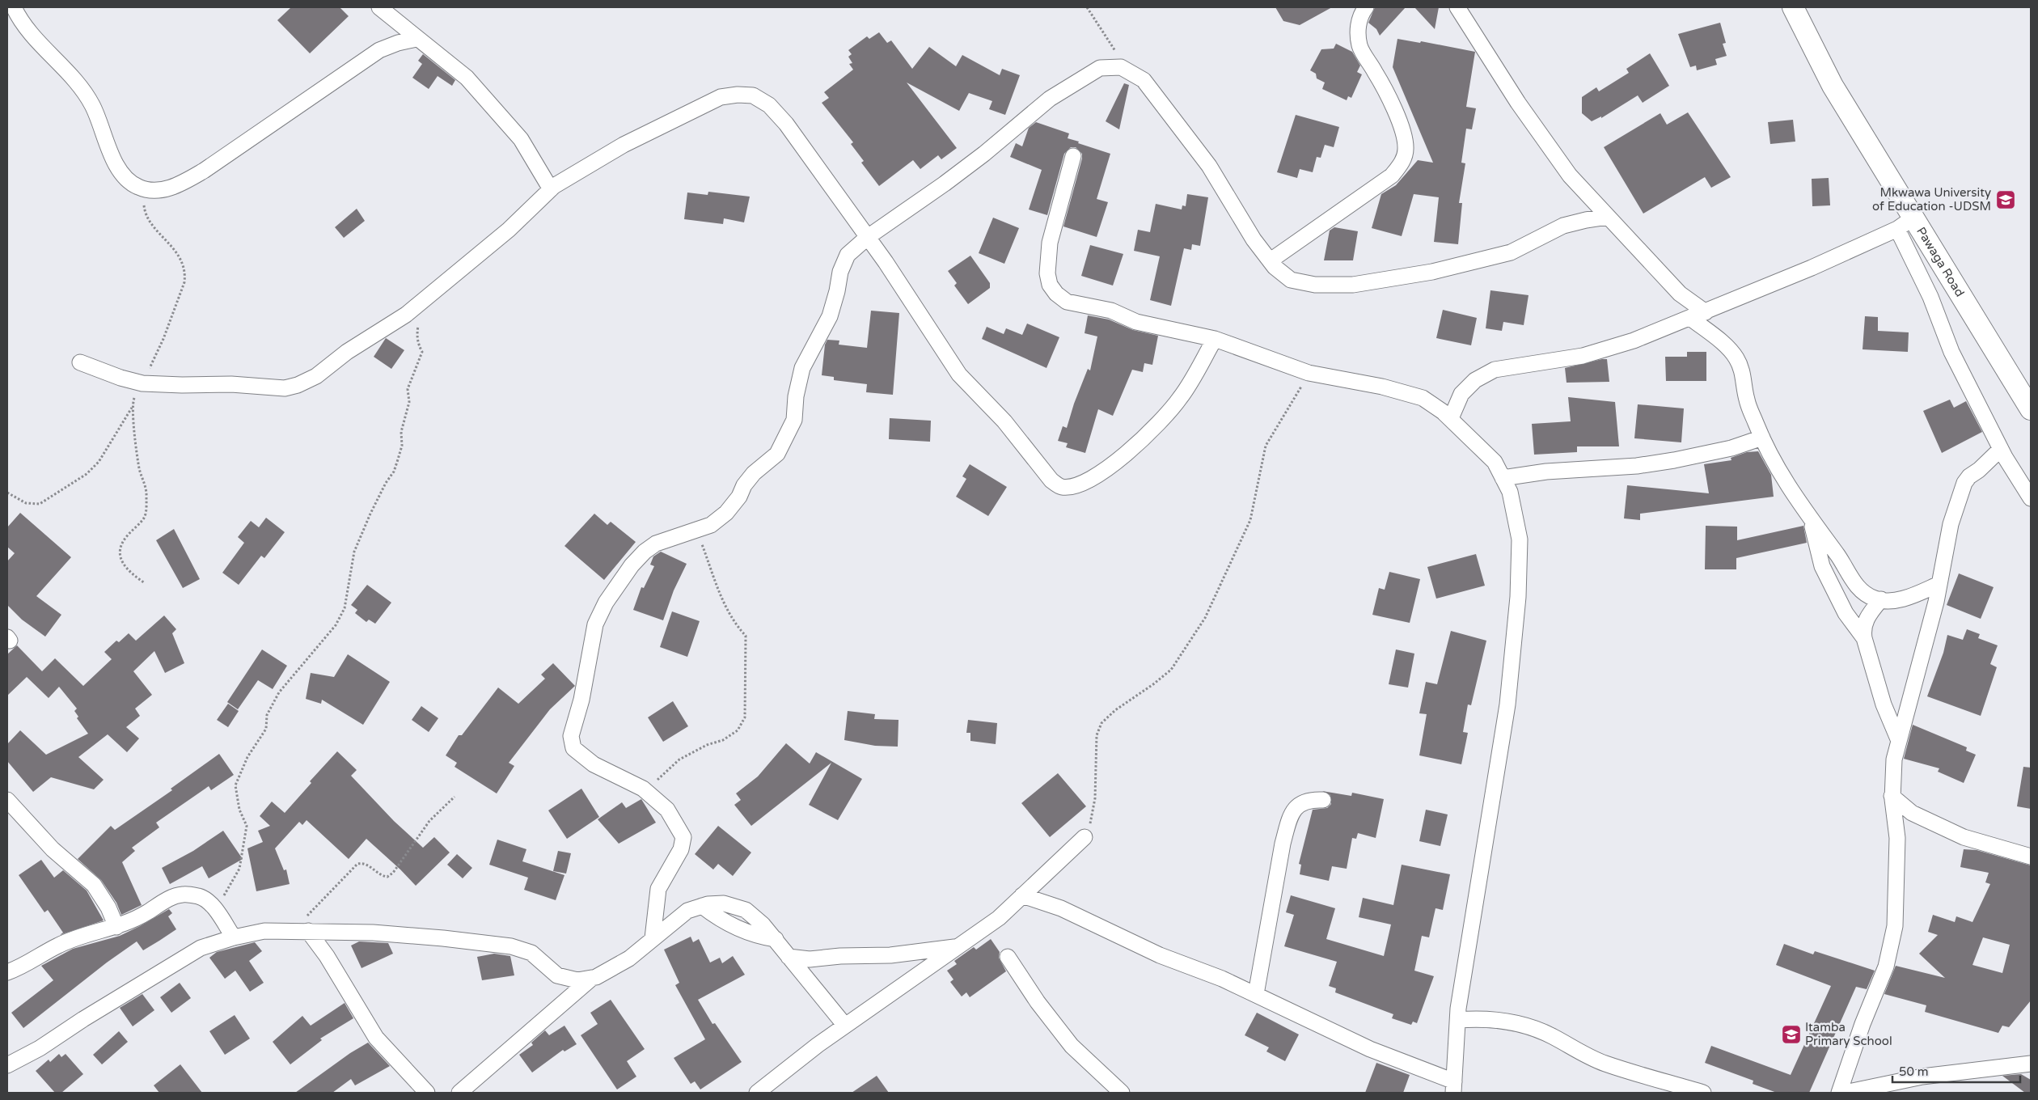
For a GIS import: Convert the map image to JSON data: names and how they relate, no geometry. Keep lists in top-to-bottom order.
{
  "streets": {
    "main road": ["Pawaga Road"]
  },
  "places": {
    "school or university": ["Mkwawa University of Education -UDSM", "Itamba Primary School"]
  },
  "scale_bar": "50 m"
}
